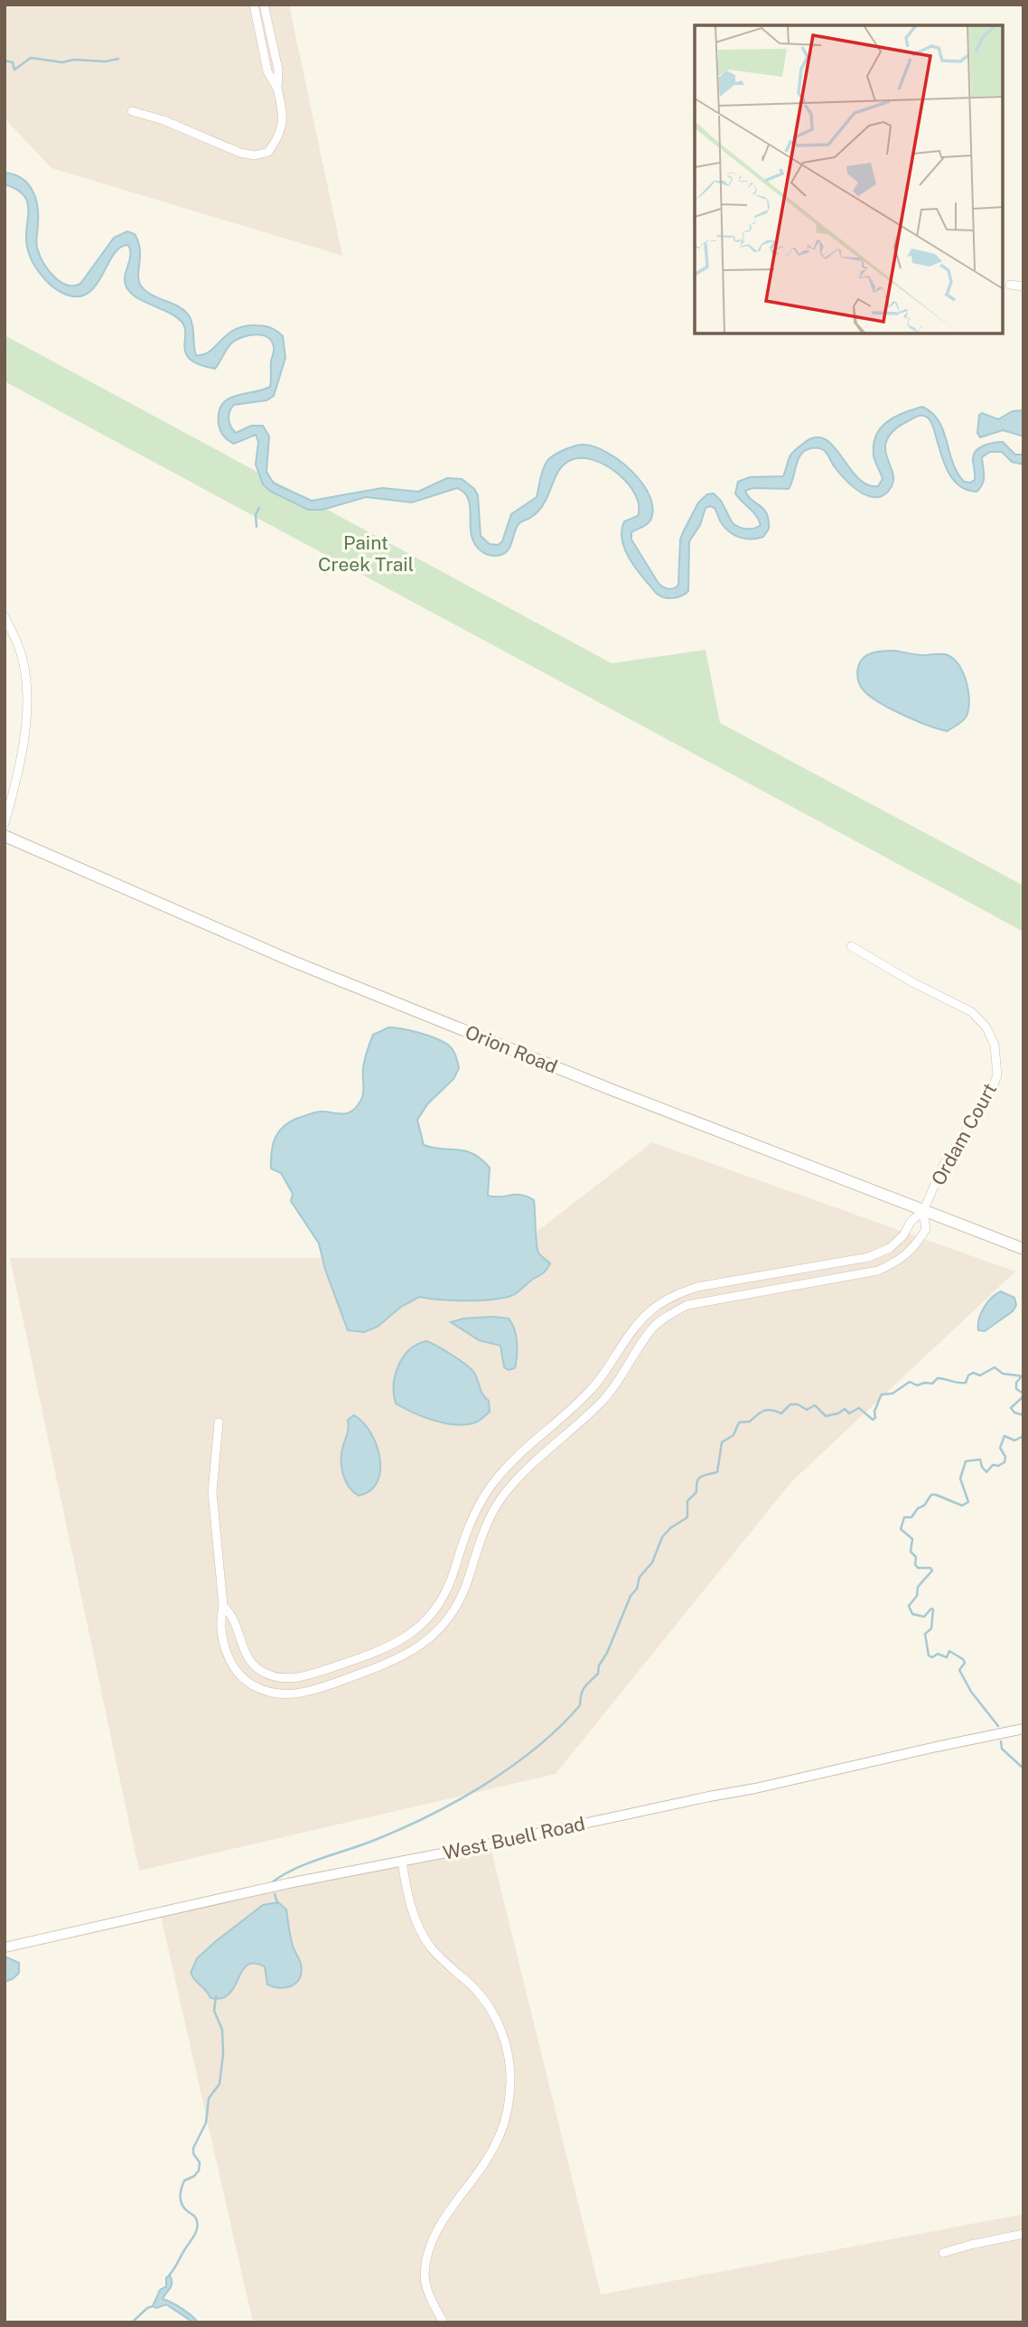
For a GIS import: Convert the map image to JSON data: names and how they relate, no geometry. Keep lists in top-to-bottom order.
{
  "streets": {
    "main road": ["Orion Road"],
    "street": ["Ordam Court", "West Buell Road"]
  },
  "crossings": [
    ["Orion Road", "Ordam Court"]
  ],
  "parks": ["Paint Creek Trail"]
}
